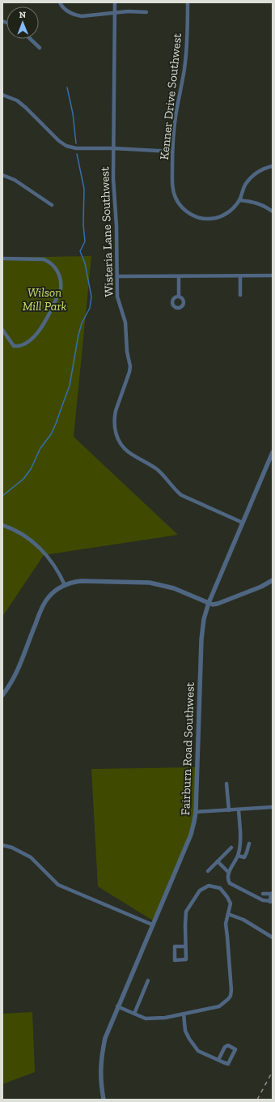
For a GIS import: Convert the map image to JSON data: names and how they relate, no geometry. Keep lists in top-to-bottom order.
{
  "streets": {
    "street": ["Kenner Drive Southwest", "Wisteria Lane Southwest", "Fairburn Road Southwest"]
  },
  "crossings": [
    ["Wisteria Lane Southwest", "Fairburn Road Southwest"]
  ],
  "parks": ["Wilson Mill Park"],
  "north": "top"
}
